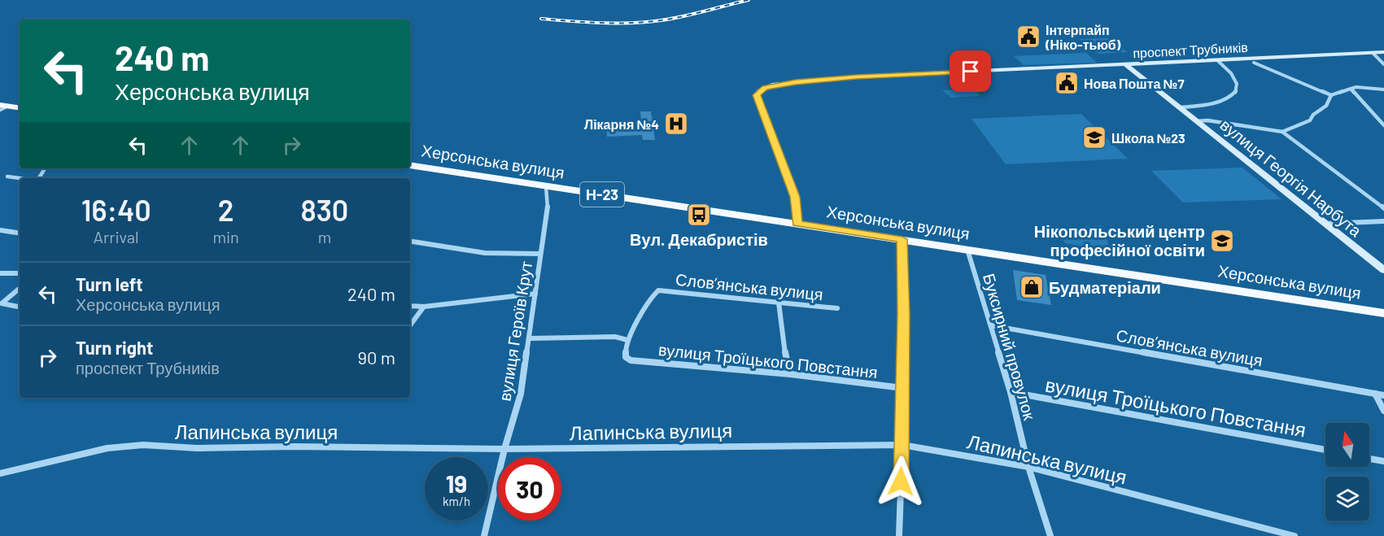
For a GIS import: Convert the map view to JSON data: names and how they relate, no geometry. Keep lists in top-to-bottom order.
{
  "streets": {
    "main road": [
      "проспект Трубників",
      "Херсонська вулиця",
      "вулиця Георгія Нарбута",
      "Н-23"
    ],
    "street": [
      "Словʼянська вулиця",
      "вулиця Героїв Крут",
      "Буксирний провулок",
      "вулиця Троїцького Повстання",
      "Лапинська вулиця"
    ]
  },
  "crossings": [
    ["проспект Трубників", "Херсонська вулиця"],
    ["проспект Трубників", "вулиця Георгія Нарбута"],
    ["Херсонська вулиця", "вулиця Героїв Крут"],
    ["Херсонська вулиця", "Буксирний провулок"],
    ["Словʼянська вулиця", "Буксирний провулок"],
    ["Словʼянська вулиця", "вулиця Троїцького Повстання"],
    ["вулиця Героїв Крут", "Лапинська вулиця"],
    ["Буксирний провулок", "вулиця Троїцького Повстання"],
    ["Буксирний провулок", "Лапинська вулиця"]
  ],
  "places": {
    "public building": ["Інтерпайп (Ніко-тьюб)", "Нова Пошта №7"],
    "hospital": ["Лікарня №4"],
    "school or university": ["Школа №23", "Нікопольський центр професійної освіти"],
    "bus stop": ["Вул. Декабристів"],
    "shop": ["Будматеріали"]
  },
  "north": "top",
  "page": {
    "turn": ["240 m", "Херсонська вулиця"],
    "eta": [
      "16:40",
      "Arrival",
      "2",
      "min",
      "830",
      "m"
    ],
    "list": [
      {
        "name": "Turn left",
        "note": "Херсонська вулиця",
        "value": "240 m"
      },
      {
        "name": "Turn right",
        "note": "проспект Трубників",
        "value": "90 m"
      }
    ],
    "speed": "19 km/h",
    "limit": "30"
  }
}
